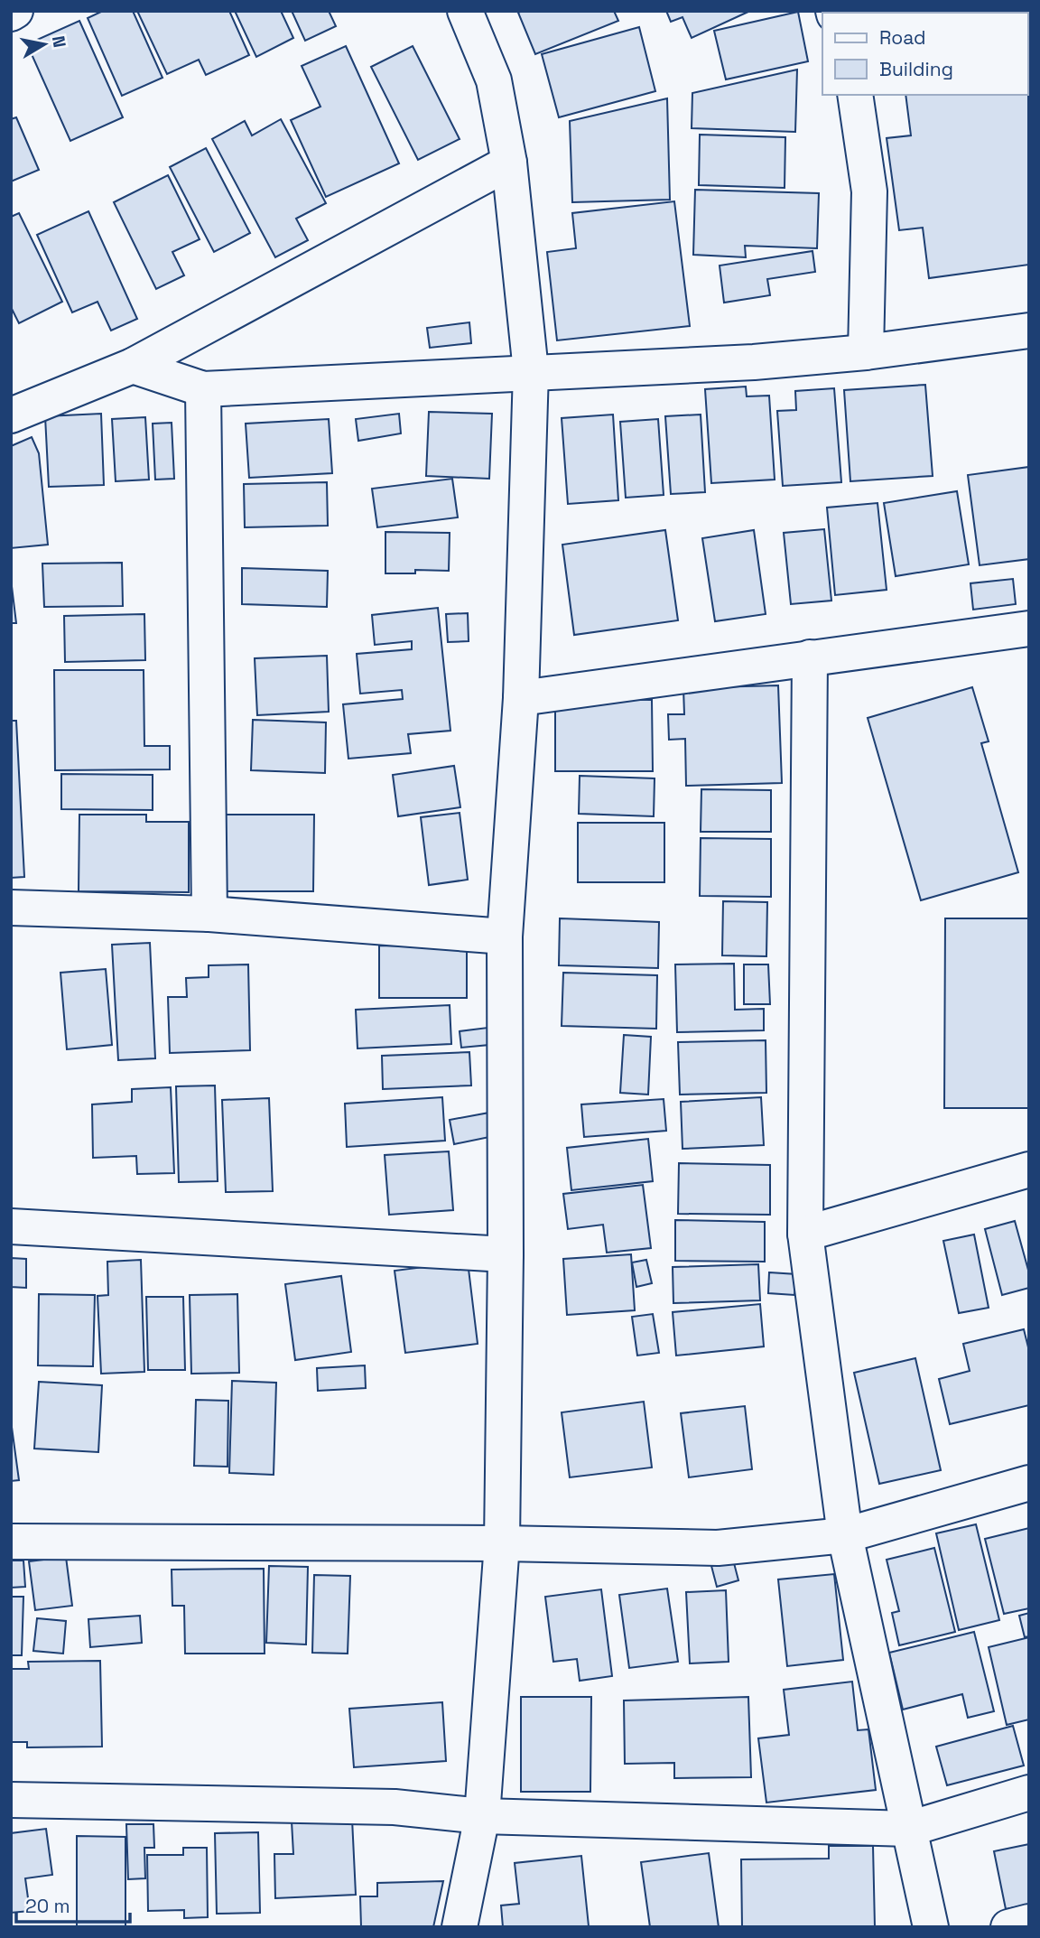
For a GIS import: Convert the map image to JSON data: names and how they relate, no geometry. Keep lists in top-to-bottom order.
{
  "legend": ["Road", "Building"],
  "scale_bar": "20 m",
  "north": "right"
}
